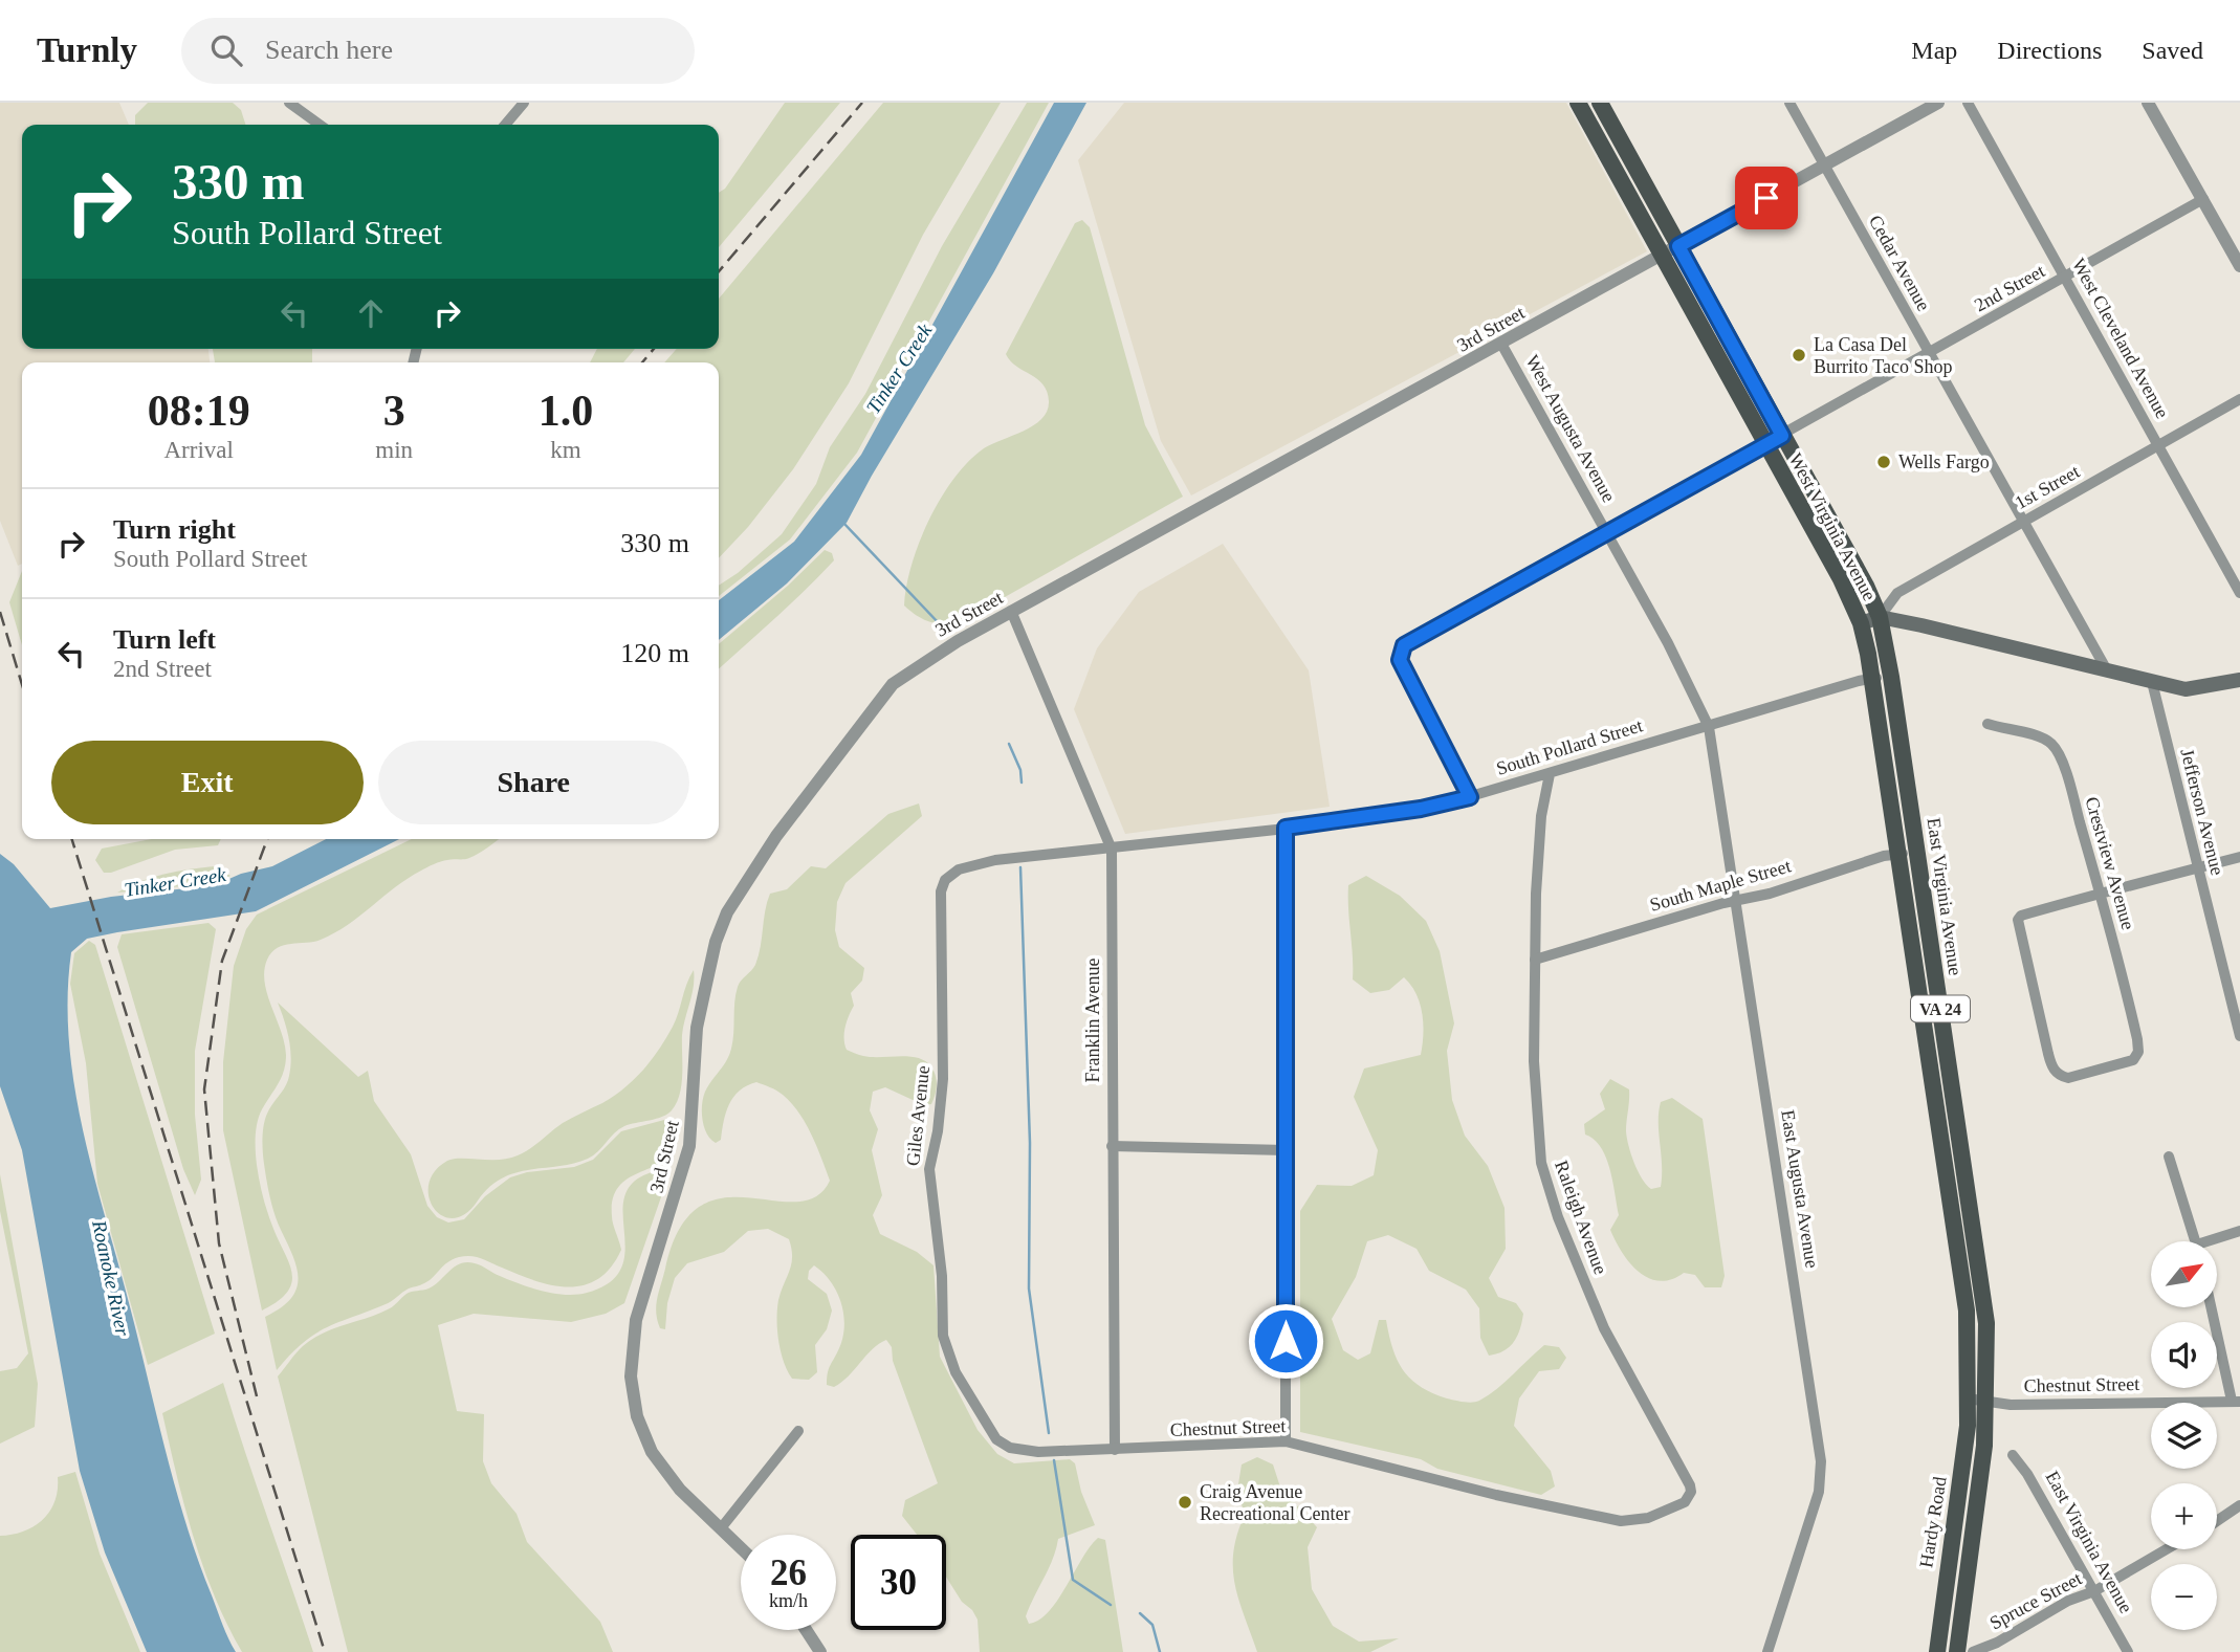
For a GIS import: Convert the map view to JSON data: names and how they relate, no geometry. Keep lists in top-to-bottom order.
{
  "streets": {
    "main road": [
      "West Virginia Avenue",
      "East Virginia Avenue",
      "VA 24",
      "Hardy Road"
    ],
    "street": [
      "Cedar Avenue",
      "2nd Street",
      "3rd Street",
      "West Cleveland Avenue",
      "West Augusta Avenue",
      "1st Street",
      "South Pollard Street",
      "Jefferson Avenue",
      "Crestview Avenue",
      "South Maple Street",
      "Franklin Avenue",
      "Giles Avenue",
      "East Augusta Avenue",
      "Raleigh Avenue",
      "Chestnut Street",
      "Spruce Street"
    ]
  },
  "crossings": [
    ["Cedar Avenue", "2nd Street"],
    ["Cedar Avenue", "3rd Street"],
    ["Cedar Avenue", "1st Street"],
    ["2nd Street", "West Cleveland Avenue"],
    ["2nd Street", "West Augusta Avenue"],
    ["2nd Street", "West Virginia Avenue"],
    ["2nd Street", "South Pollard Street"],
    ["3rd Street", "West Augusta Avenue"],
    ["3rd Street", "West Virginia Avenue"],
    ["3rd Street", "Franklin Avenue"],
    ["West Cleveland Avenue", "1st Street"],
    ["West Augusta Avenue", "South Pollard Street"],
    ["West Augusta Avenue", "East Augusta Avenue"],
    ["1st Street", "West Virginia Avenue"],
    ["1st Street", "East Virginia Avenue"],
    ["West Virginia Avenue", "East Virginia Avenue"],
    ["West Virginia Avenue", "VA 24"],
    ["South Pollard Street", "East Virginia Avenue"],
    ["South Pollard Street", "VA 24"],
    ["South Pollard Street", "Franklin Avenue"],
    ["South Pollard Street", "Giles Avenue"],
    ["South Pollard Street", "East Augusta Avenue"],
    ["South Pollard Street", "Raleigh Avenue"],
    ["South Maple Street", "East Virginia Avenue"],
    ["South Maple Street", "VA 24"],
    ["South Maple Street", "East Augusta Avenue"],
    ["South Maple Street", "Raleigh Avenue"],
    ["East Virginia Avenue", "VA 24"],
    ["East Virginia Avenue", "Chestnut Street"],
    ["East Virginia Avenue", "Spruce Street"],
    ["VA 24", "Chestnut Street"],
    ["VA 24", "Hardy Road"],
    ["Franklin Avenue", "Chestnut Street"],
    ["Giles Avenue", "Chestnut Street"],
    ["Raleigh Avenue", "Chestnut Street"],
    ["Chestnut Street", "Hardy Road"]
  ],
  "water": ["Tinker Creek", "Roanoke River"],
  "places": ["La Casa Del Burrito Taco Shop", "Wells Fargo", "Craig Avenue Recreational Center"],
  "north": "top right",
  "page": {
    "header": "Turnly",
    "search": "Search here",
    "nav": ["Map", "Directions", "Saved"],
    "turn": ["330 m", "South Pollard Street"],
    "eta": [
      "08:19",
      "Arrival",
      "3",
      "min",
      "1.0",
      "km"
    ],
    "list": [
      {
        "name": "Turn right",
        "note": "South Pollard Street",
        "value": "330 m"
      },
      {
        "name": "Turn left",
        "note": "2nd Street",
        "value": "120 m"
      }
    ],
    "buttons": ["Exit", "Share"],
    "map_buttons": ["+", "−"],
    "speed": "26 km/h",
    "limit": "30"
  }
}
